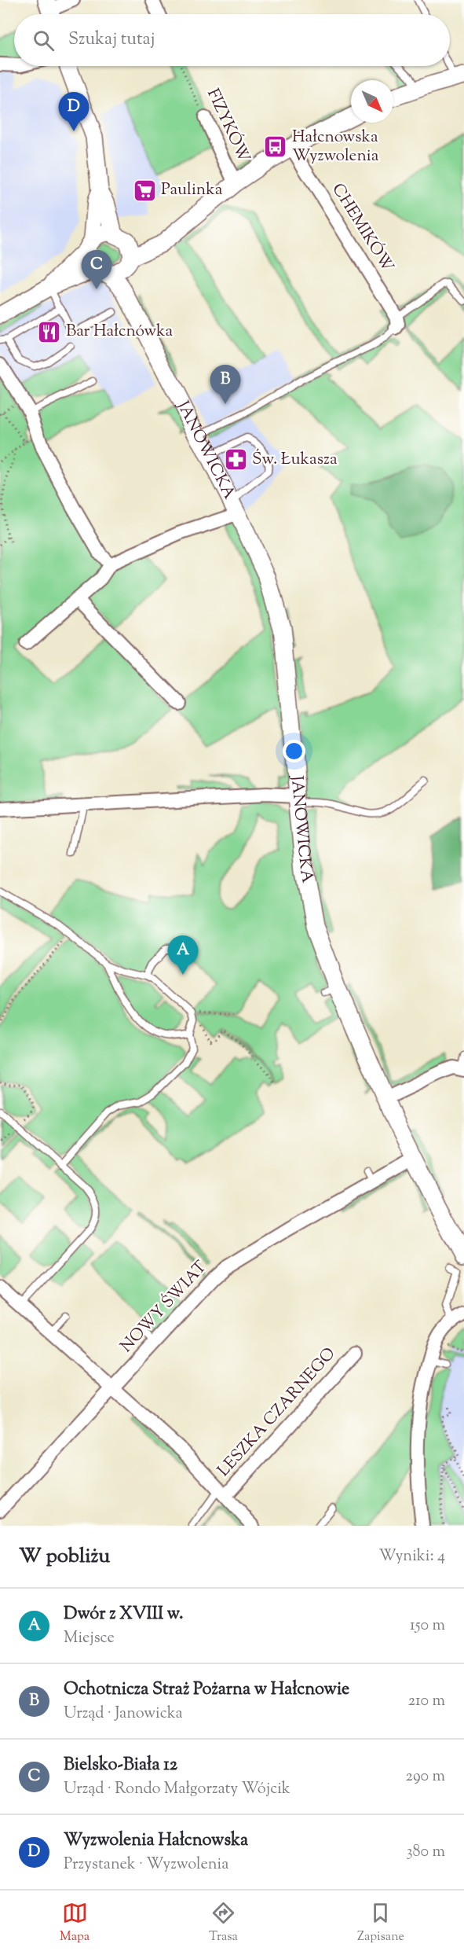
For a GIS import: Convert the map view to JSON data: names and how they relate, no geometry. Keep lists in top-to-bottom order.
{
  "streets": {
    "street": [
      "FIZYKÓW",
      "CHEMIKÓW",
      "JANOWICKA",
      "NOWY ŚWIAT",
      "LESZKA CZARNEGO"
    ]
  },
  "crossings": [
    ["JANOWICKA", "NOWY ŚWIAT"]
  ],
  "places": {
    "bus stop": ["Hałcnowska Wyzwolenia"],
    "supermarket": ["Paulinka"],
    "restaurant": ["Bar Hałcnówka"],
    "pharmacy": ["Św. Łukasza"]
  },
  "north": "bottom right",
  "page": {
    "search": "Szukaj tutaj",
    "pins": [
      "D",
      "C",
      "B",
      "A"
    ],
    "heading": ["W pobliżu", "Wyniki: 4"],
    "list": [
      {
        "mark": "A",
        "name": "Dwór z XVIII w.",
        "note": "Miejsce",
        "value": "150 m"
      },
      {
        "mark": "B",
        "name": "Ochotnicza Straż Pożarna w Hałcnowie",
        "note": "Urząd · Janowicka",
        "value": "210 m"
      },
      {
        "mark": "C",
        "name": "Bielsko-Biała 12",
        "note": "Urząd · Rondo Małgorzaty Wójcik",
        "value": "290 m"
      },
      {
        "mark": "D",
        "name": "Wyzwolenia Hałcnowska",
        "note": "Przystanek · Wyzwolenia",
        "value": "380 m"
      }
    ],
    "nav": ["Mapa", "Trasa", "Zapisane"]
  }
}
